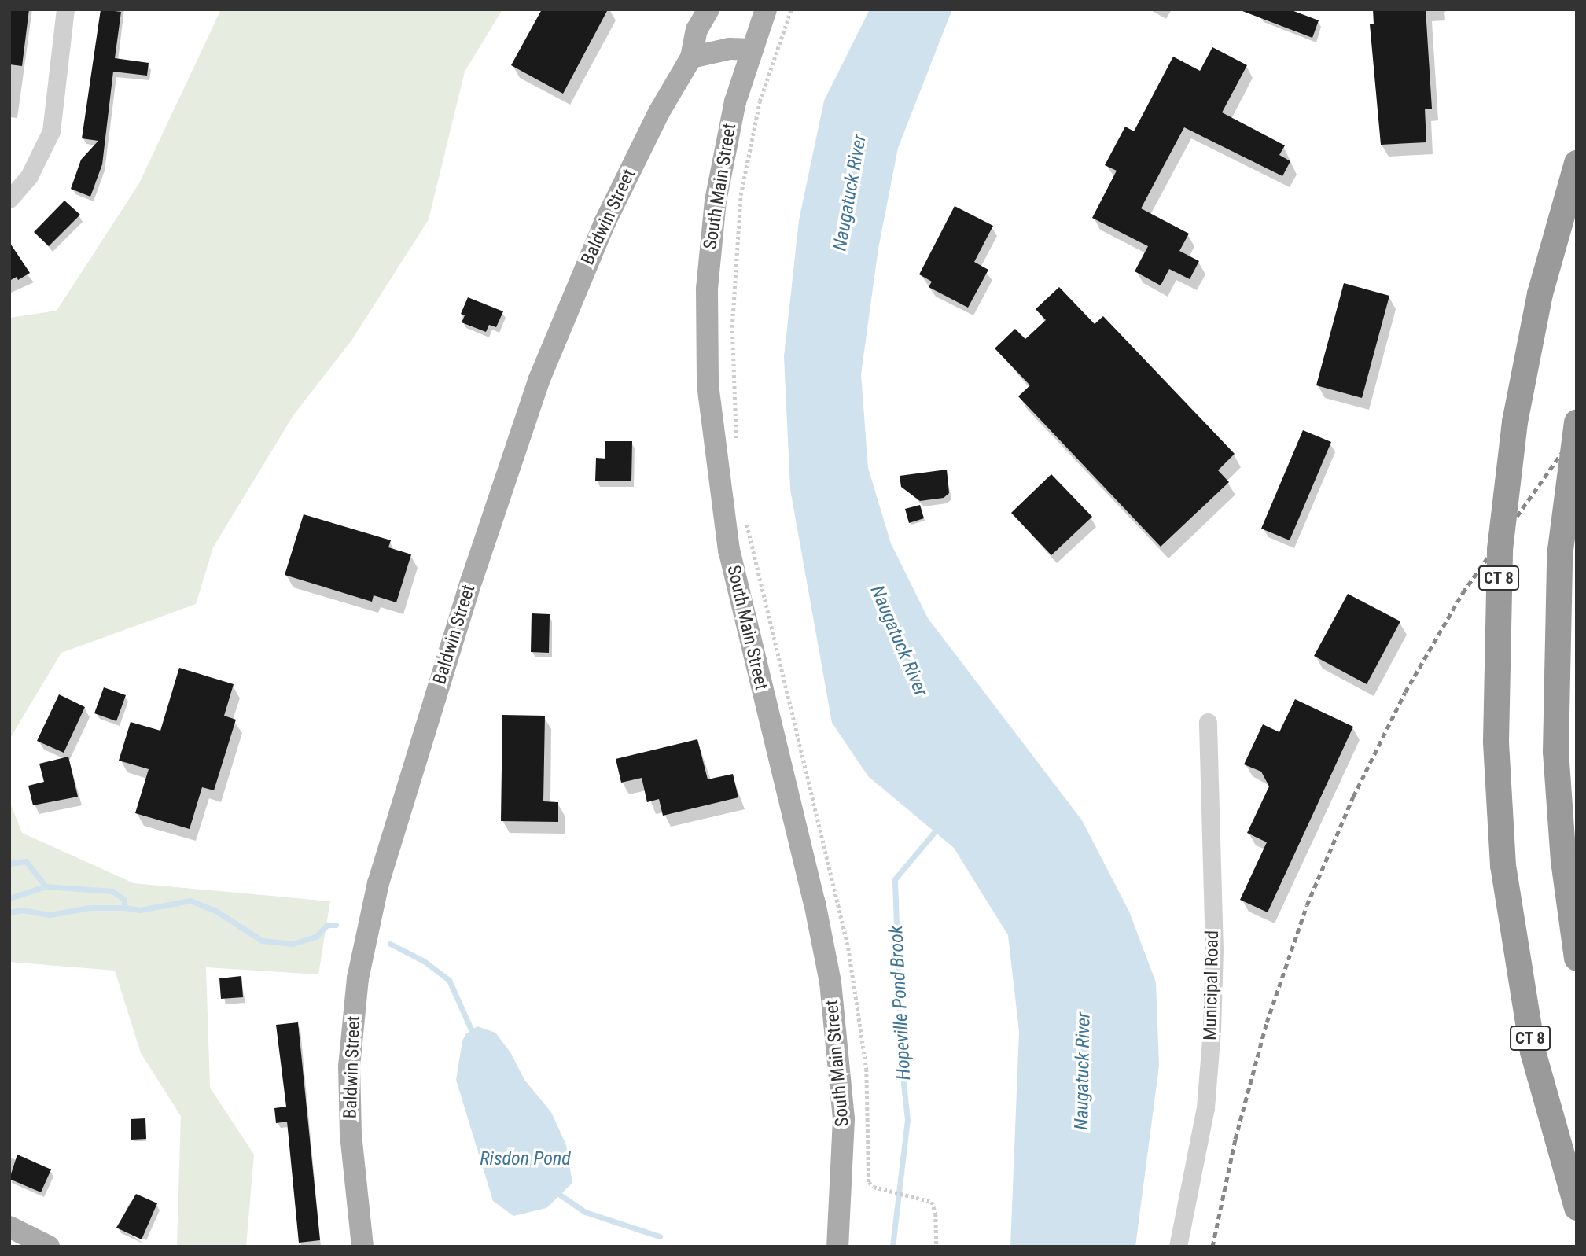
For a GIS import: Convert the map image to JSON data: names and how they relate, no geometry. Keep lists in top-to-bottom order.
{
  "streets": {
    "highway": ["CT 8"],
    "main road": ["South Main Street", "Baldwin Street"],
    "street": ["Municipal Road"]
  },
  "water": ["Naugatuck River", "Hopeville Pond Brook", "Risdon Pond"]
}
